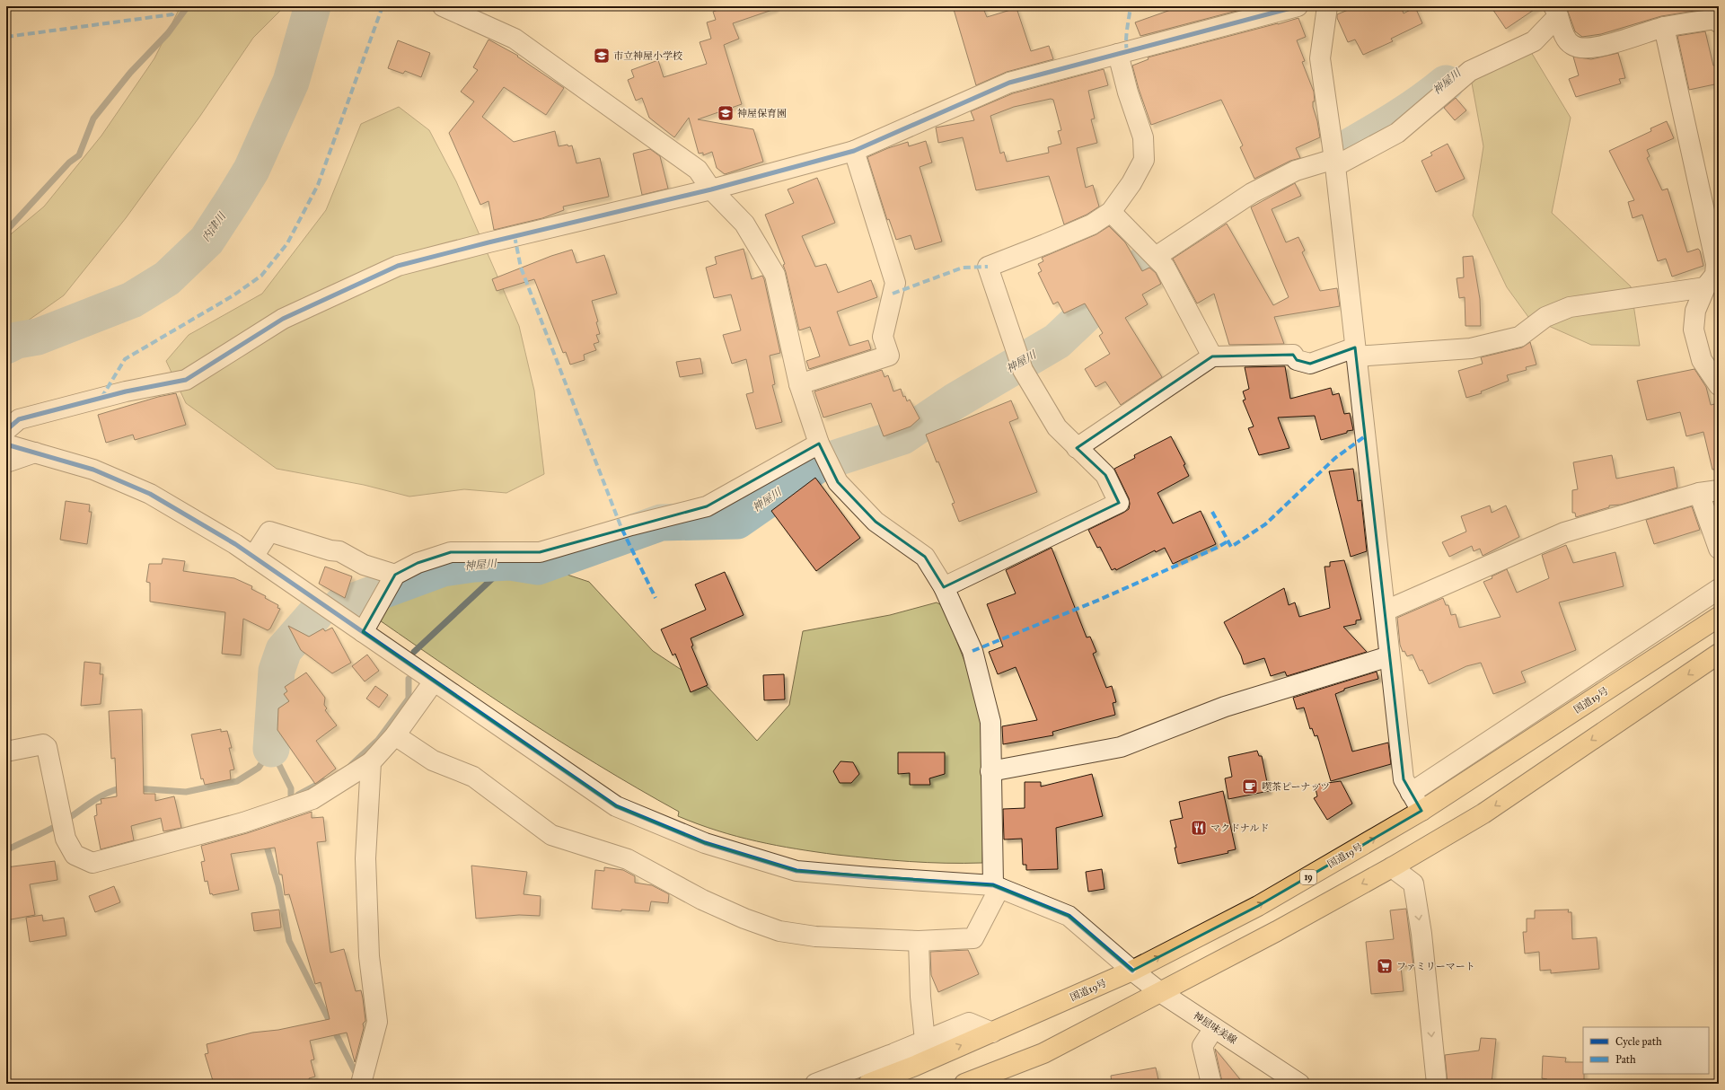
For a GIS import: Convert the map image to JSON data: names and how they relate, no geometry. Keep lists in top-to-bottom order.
{
  "streets": {
    "highway": ["国道19号", "19"],
    "street": ["神屋味美線"]
  },
  "crossings": [
    ["国道19号", "神屋味美線"]
  ],
  "water": ["神屋川", "内津川"],
  "places": {
    "school or university": ["市立神屋小学校", "神屋保育園"],
    "cafe": ["喫茶ピーナッツ"],
    "restaurant": ["マクドナルド"],
    "supermarket": ["ファミリーマート"]
  },
  "legend": ["Cycle path", "Path"]
}
